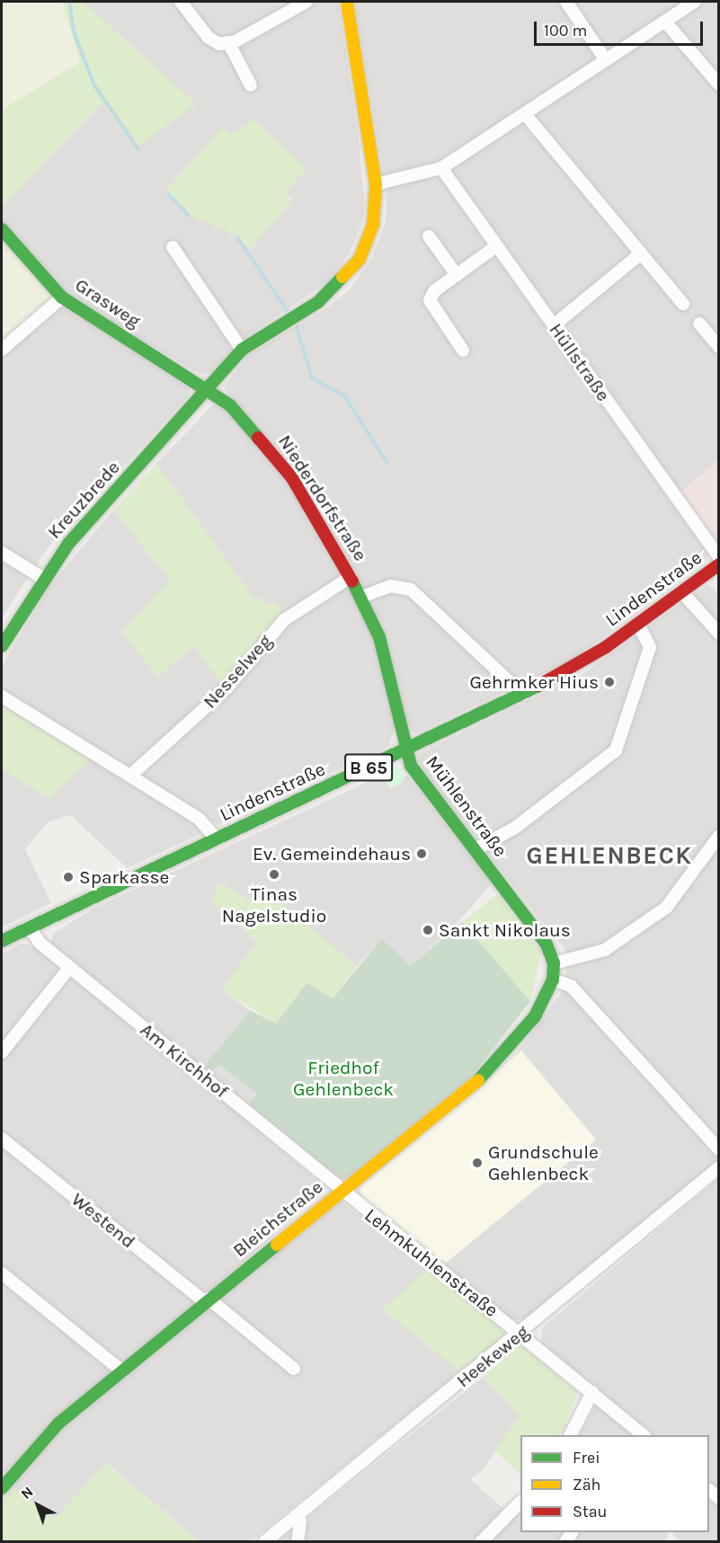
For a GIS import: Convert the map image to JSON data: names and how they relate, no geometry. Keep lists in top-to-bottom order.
{
  "streets": {
    "street": [
      "Grasweg",
      "Hüllstraße",
      "Niederdorfstraße",
      "Kreuzbrede",
      "Lindenstraße",
      "Nesselweg",
      "B 65",
      "Mühlenstraße",
      "Am Kirchhof",
      "Bleichstraße",
      "Westend",
      "Lehmkuhlenstraße",
      "Heekeweg"
    ]
  },
  "crossings": [
    ["Grasweg", "Niederdorfstraße"],
    ["Grasweg", "Kreuzbrede"],
    ["Niederdorfstraße", "Kreuzbrede"],
    ["Niederdorfstraße", "Lindenstraße"],
    ["Niederdorfstraße", "Nesselweg"],
    ["Niederdorfstraße", "Mühlenstraße"],
    ["Lindenstraße", "Mühlenstraße"],
    ["Lindenstraße", "Am Kirchhof"],
    ["Mühlenstraße", "Bleichstraße"],
    ["Am Kirchhof", "Bleichstraße"],
    ["Am Kirchhof", "Lehmkuhlenstraße"],
    ["Bleichstraße", "Westend"],
    ["Bleichstraße", "Lehmkuhlenstraße"],
    ["Lehmkuhlenstraße", "Heekeweg"]
  ],
  "districts": ["GEHLENBECK"],
  "parks": ["Friedhof Gehlenbeck"],
  "places": [
    "Gehrmker Hius",
    "Ev. Gemeindehaus",
    "Tinas Nagelstudio",
    "Sparkasse",
    "Sankt Nikolaus",
    "Grundschule Gehlenbeck"
  ],
  "legend": ["Frei", "Zäh", "Stau"],
  "scale_bar": "100 m",
  "north": "top left"
}
